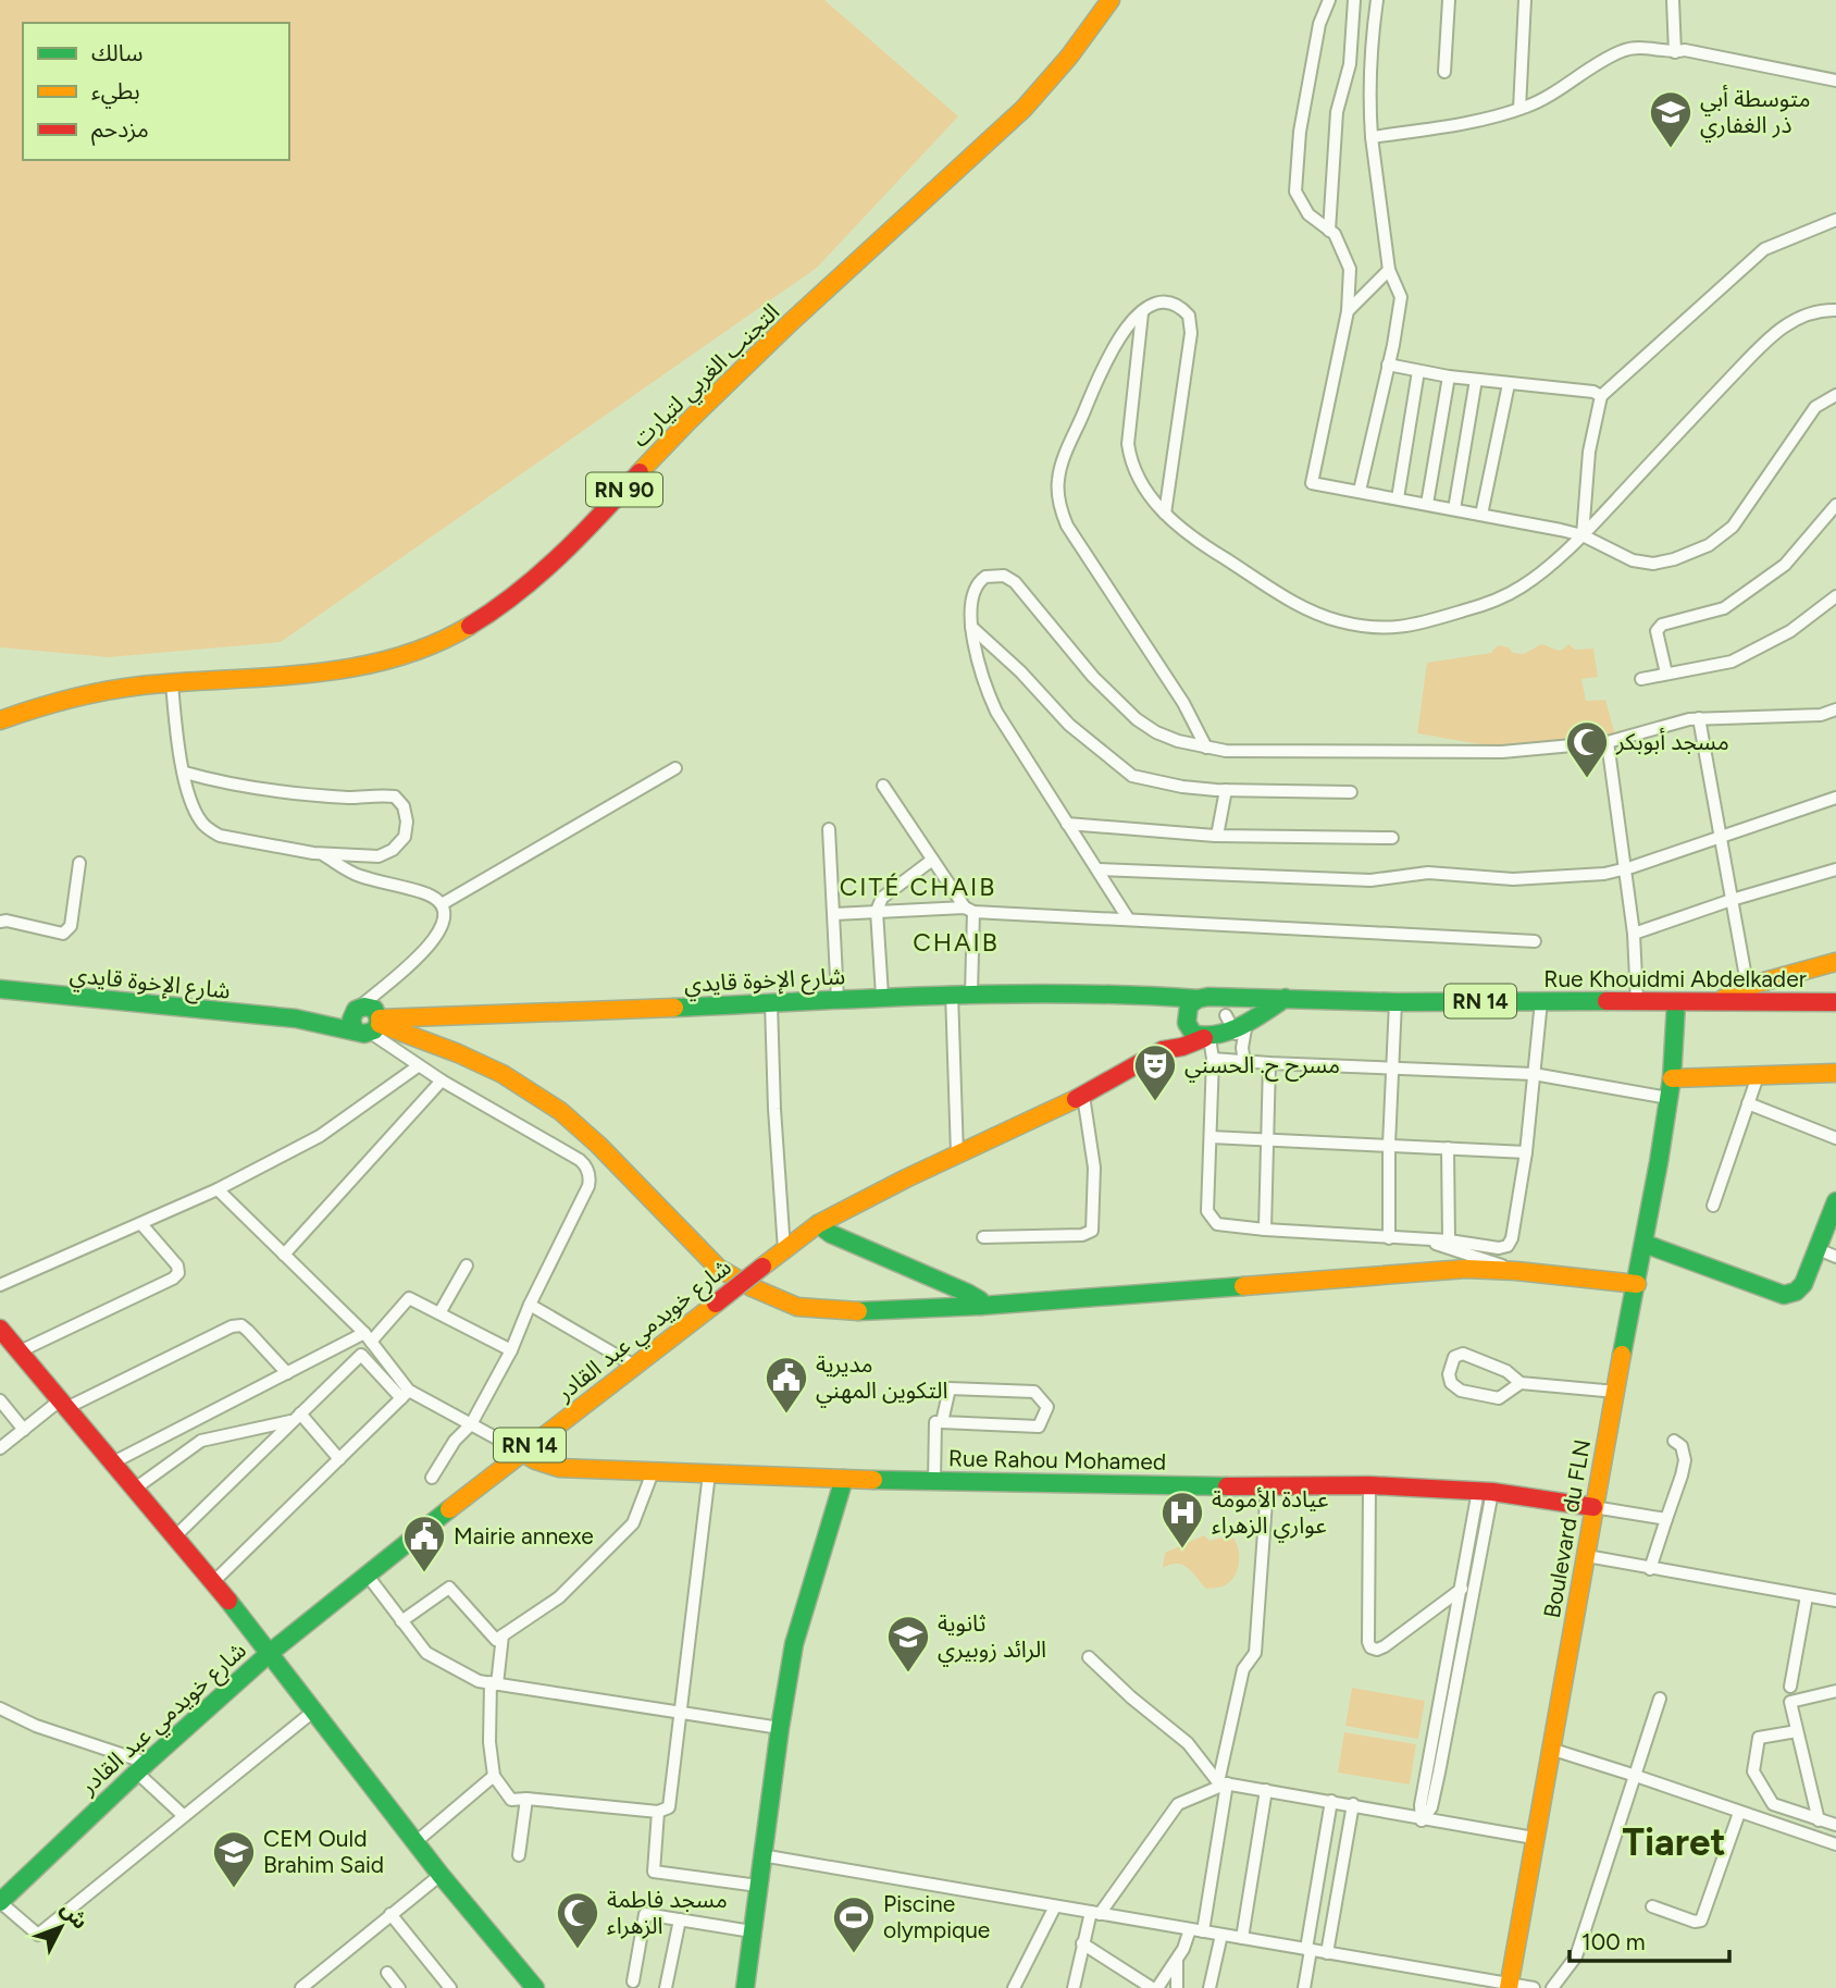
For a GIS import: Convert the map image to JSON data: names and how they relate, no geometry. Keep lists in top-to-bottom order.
{
  "streets": {
    "main road": [
      "التجنب الغربي لتيارت",
      "RN 90",
      "Rue Khouidmi Abdelkader",
      "شارع الإخوة قايدي",
      "RN 14",
      "شارع خويدمي عبد القادر",
      "Rue Rahou Mohamed",
      "Boulevard du FLN"
    ]
  },
  "crossings": [
    ["Rue Khouidmi Abdelkader", "RN 14"],
    ["Rue Khouidmi Abdelkader", "شارع خويدمي عبد القادر"],
    ["Rue Khouidmi Abdelkader", "Boulevard du FLN"],
    ["شارع الإخوة قايدي", "RN 14"],
    ["شارع الإخوة قايدي", "شارع خويدمي عبد القادر"],
    ["RN 14", "شارع خويدمي عبد القادر"],
    ["شارع خويدمي عبد القادر", "Rue Rahou Mohamed"],
    ["Rue Rahou Mohamed", "Boulevard du FLN"]
  ],
  "districts": ["CITÉ CHAIB", "CHAIB", "Tiaret"],
  "places": {
    "school or university": ["متوسطة أبي ذر الغفاري", "ثانوية الرائد زوبيري", "CEM Ould Brahim Said"],
    "mosque": ["مسجد أبوبكر", "مسجد فاطمة الزهراء"],
    "theatre": ["مسرح ح. الحسني"],
    "public building": ["مديرية التكوين المهني", "Mairie annexe"],
    "hospital": ["عيادة الأمومة عواري الزهراء"],
    "sports": ["Piscine olympique"]
  },
  "legend": ["سالك", "بطيء", "مزدحم"],
  "scale_bar": "100 m",
  "north": "top right"
}
